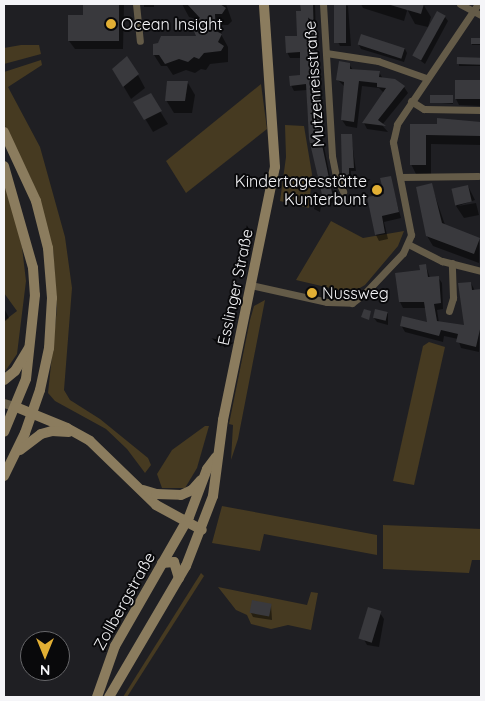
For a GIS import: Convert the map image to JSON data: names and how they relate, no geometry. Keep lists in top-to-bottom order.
{
  "streets": {
    "main road": ["Esslinger Straße", "Zollbergstraße"],
    "street": ["Mutzenreisstraße"]
  },
  "crossings": [
    ["Esslinger Straße", "Zollbergstraße"]
  ],
  "places": ["Ocean Insight", "Kindertagesstätte Kunterbunt", "Nussweg"],
  "north": "bottom"
}
